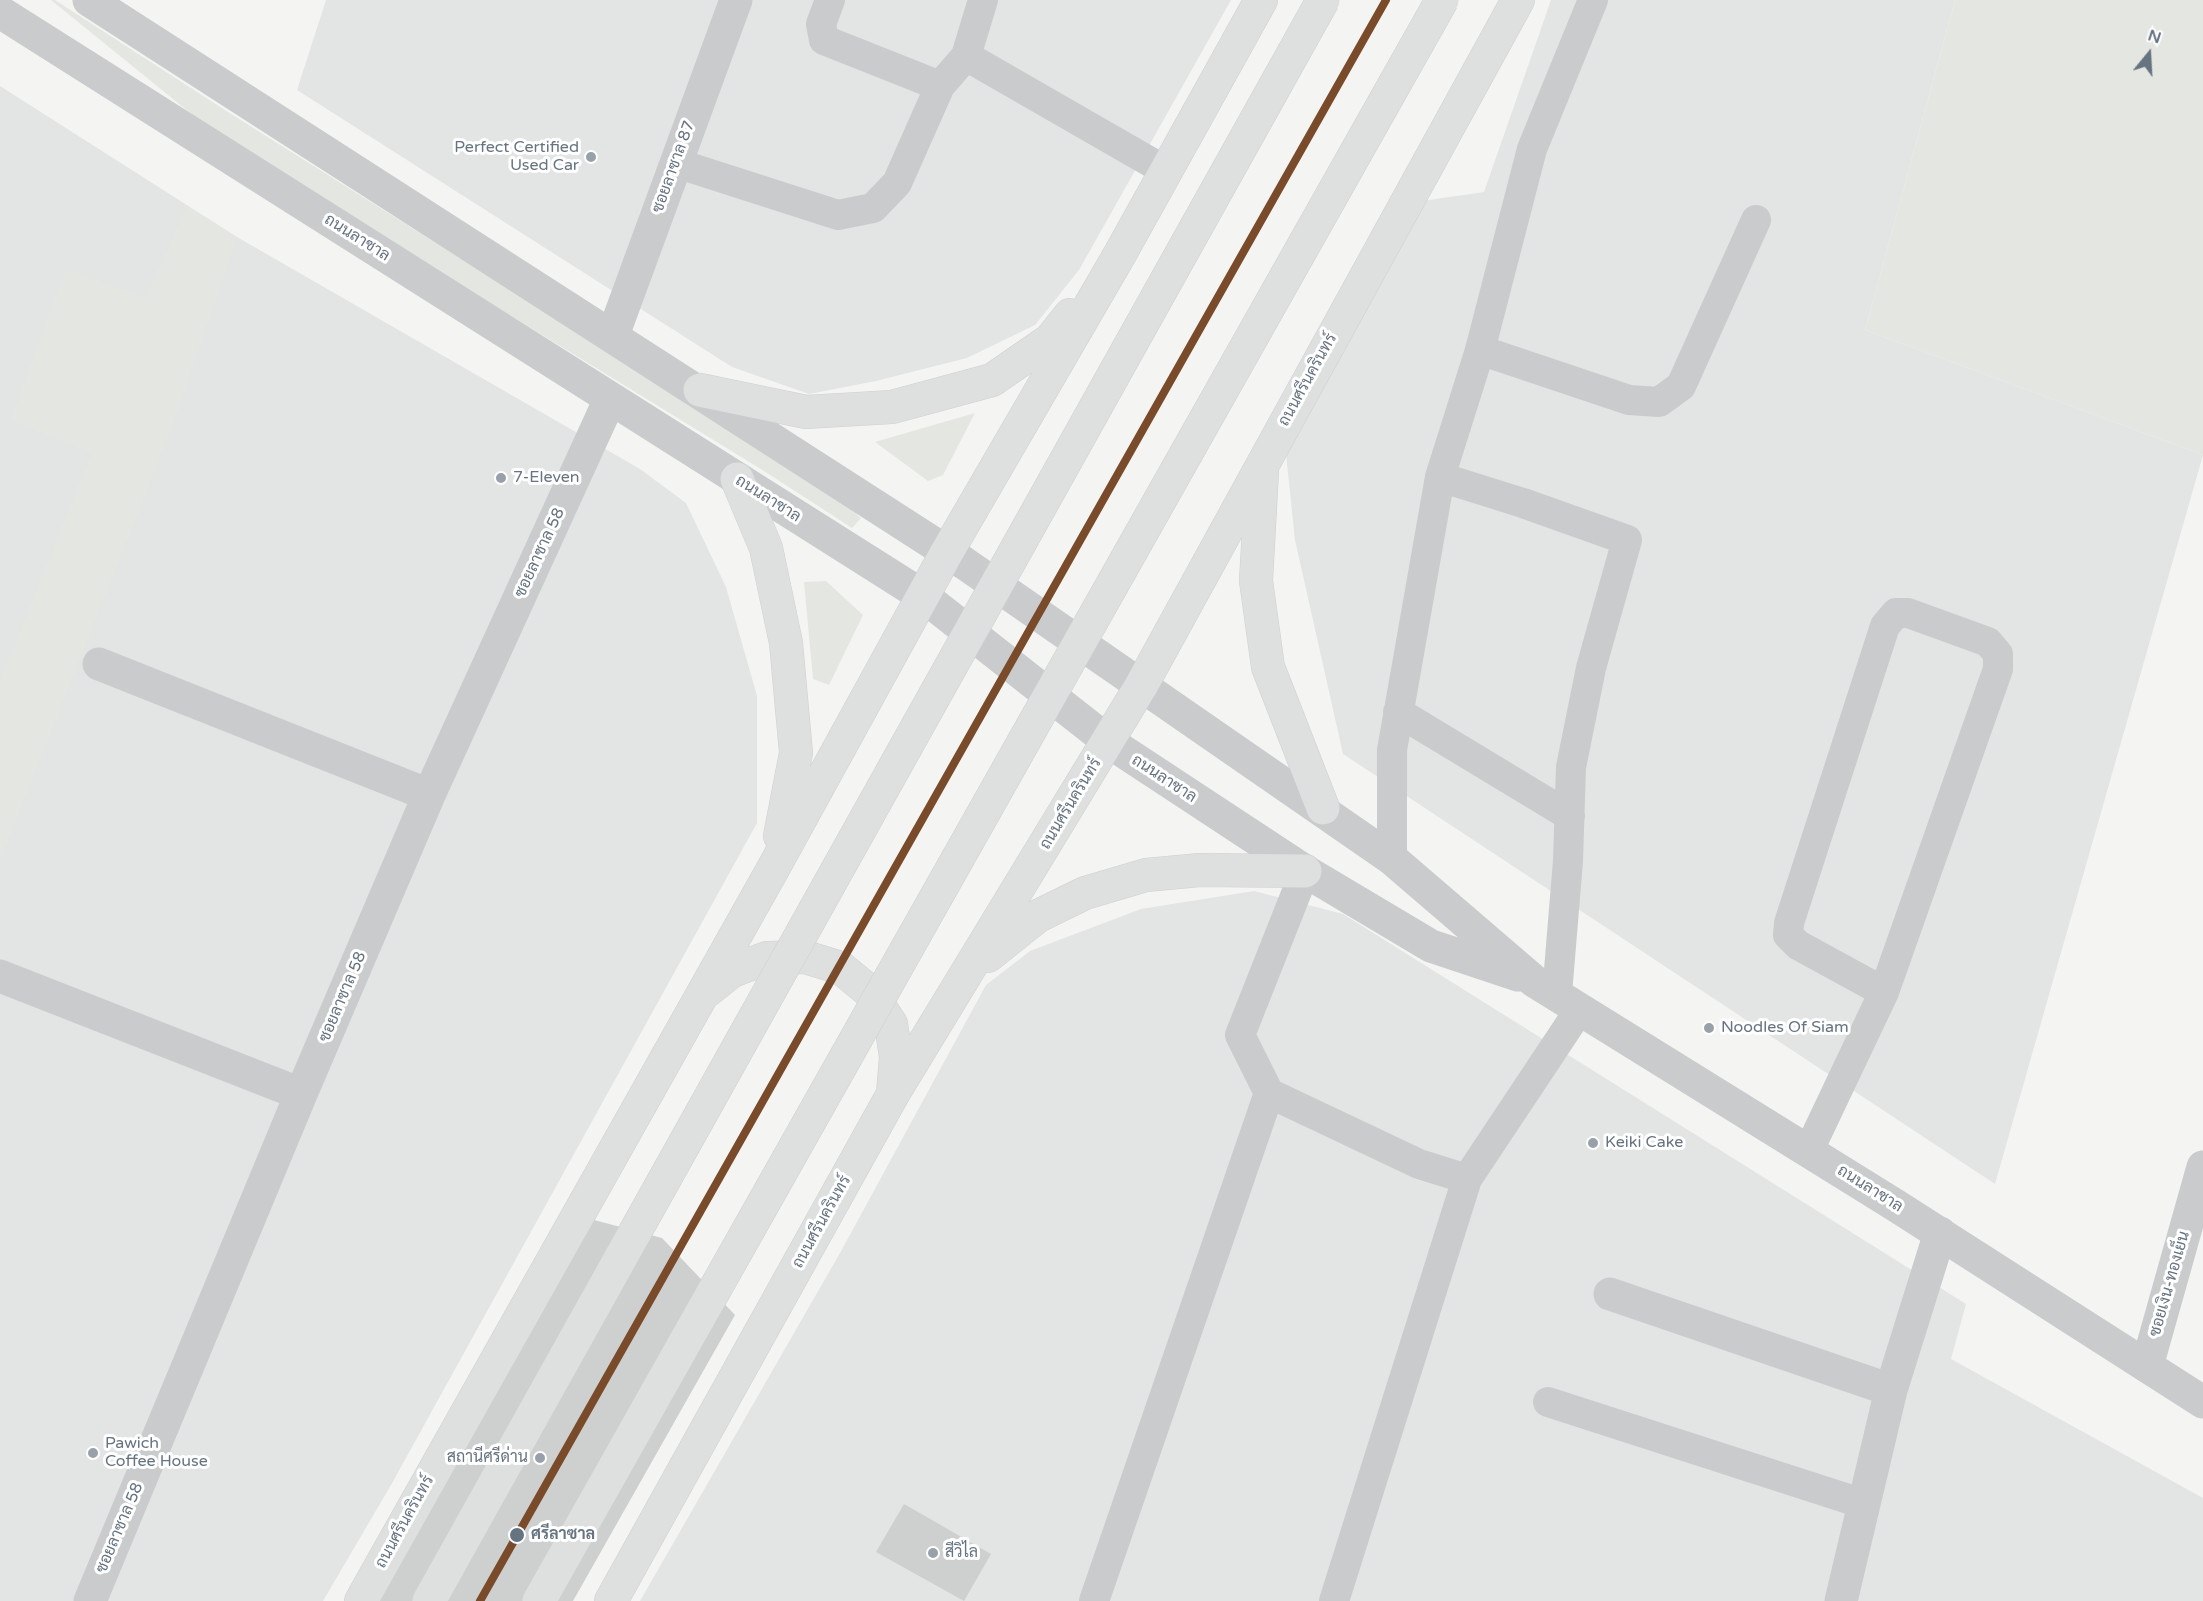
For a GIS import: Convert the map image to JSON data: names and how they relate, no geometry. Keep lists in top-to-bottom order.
{
  "streets": {
    "main road": ["ถนนศรีนครินทร์"],
    "street": [
      "ซอยลาซาล 87",
      "ถนนลาซาล",
      "ซอยลาซาล 58",
      "ซอยเงิน-ทองเย็น"
    ]
  },
  "crossings": [
    ["ซอยลาซาล 87", "ถนนลาซาล"],
    ["ถนนลาซาล", "ถนนศรีนครินทร์"],
    ["ถนนลาซาล", "ซอยลาซาล 58"],
    ["ถนนลาซาล", "ซอยเงิน-ทองเย็น"]
  ],
  "places": [
    "Perfect Certified Used Car",
    "7-Eleven",
    "Noodles Of Siam",
    "Keiki Cake",
    "Pawich Coffee House",
    "สถานีศรีด่าน",
    "ศรีลาซาล",
    "สีวิไล"
  ],
  "north": "top"
}
